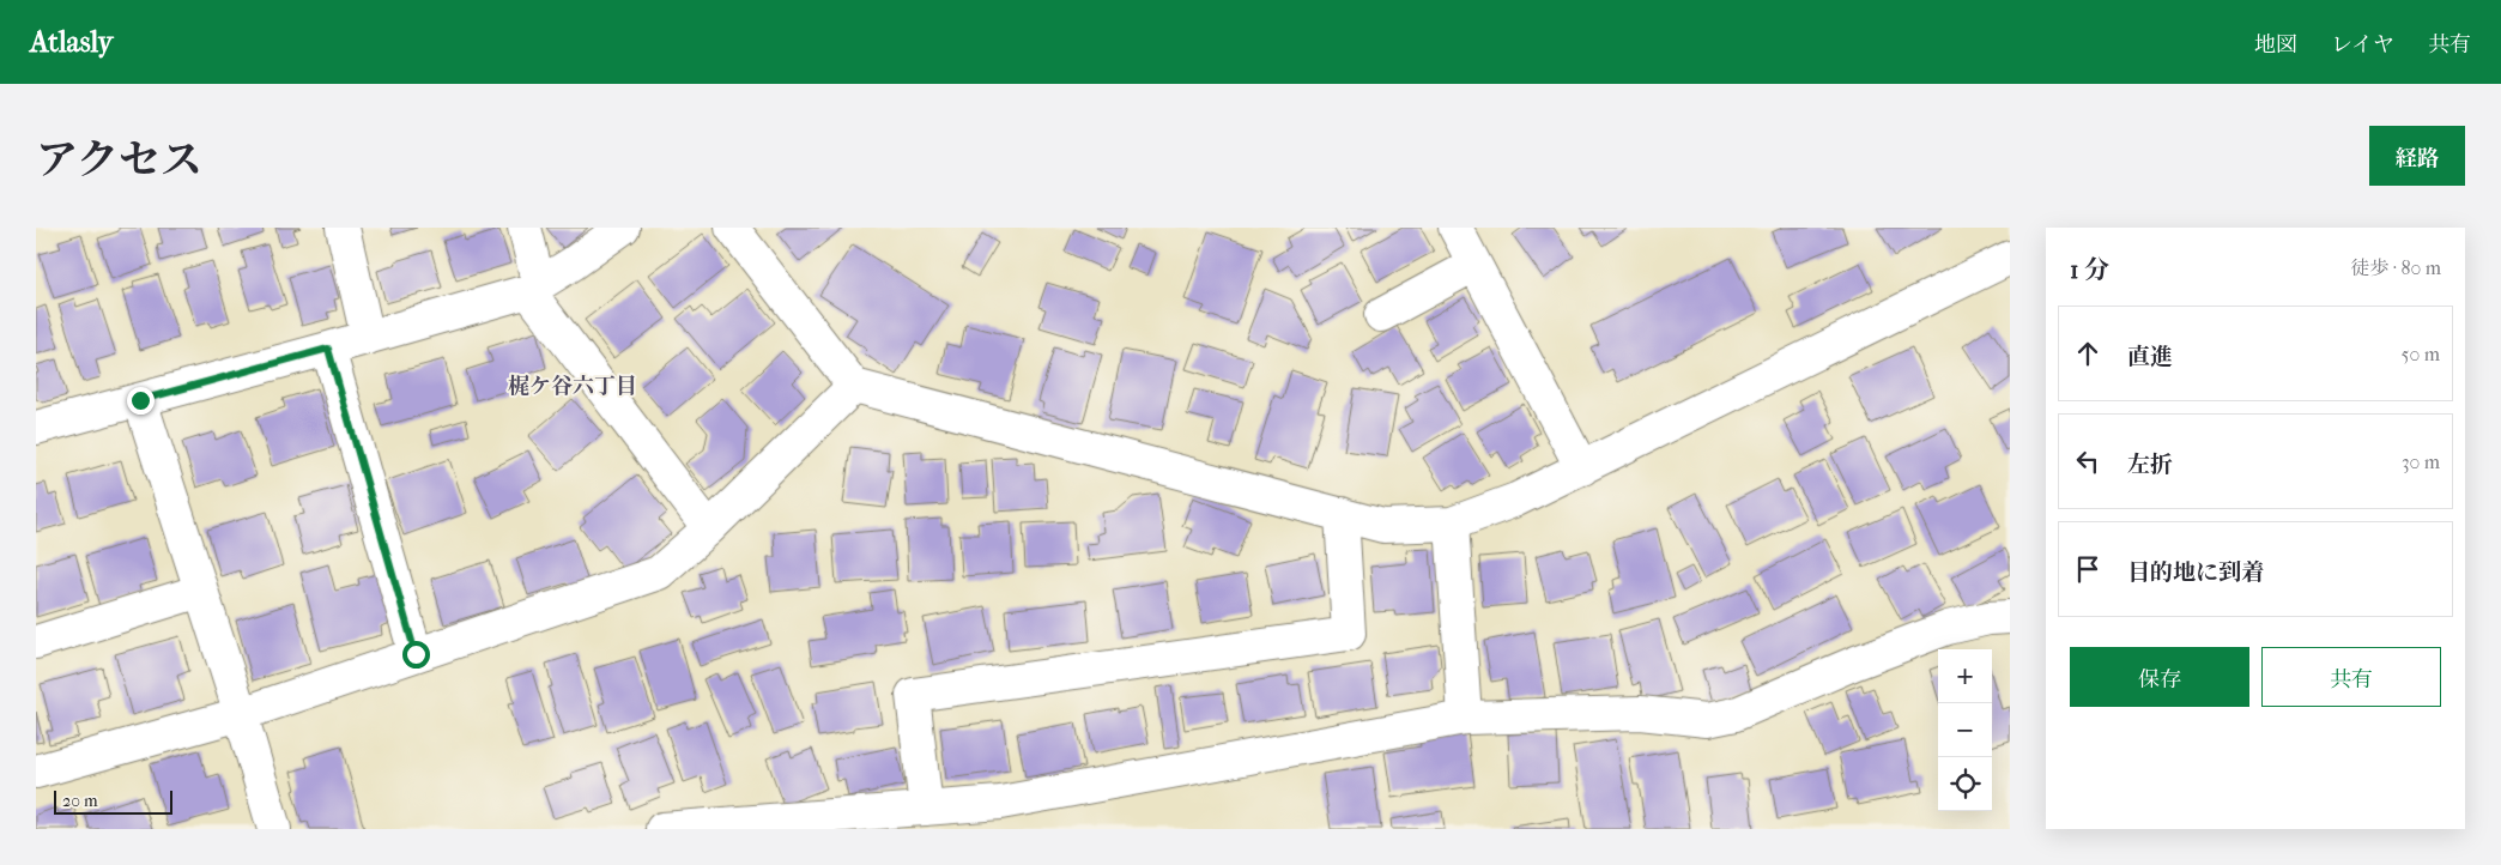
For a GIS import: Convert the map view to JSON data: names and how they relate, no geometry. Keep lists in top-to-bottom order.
{
  "districts": ["梶ケ谷六丁目"],
  "scale_bar": "20 m",
  "page": {
    "header": "Atlasly",
    "nav": ["地図", "レイヤ", "共有"],
    "title": "アクセス",
    "buttons": [
      "経路",
      ["保存", "共有"]
    ],
    "heading": ["1 分", "徒歩 · 80 m"],
    "list": [
      ["直進", "50 m"],
      ["左折", "30 m"],
      "目的地に到着"
    ],
    "map_buttons": ["+", "−"],
    "scale": "20 m"
  }
}
